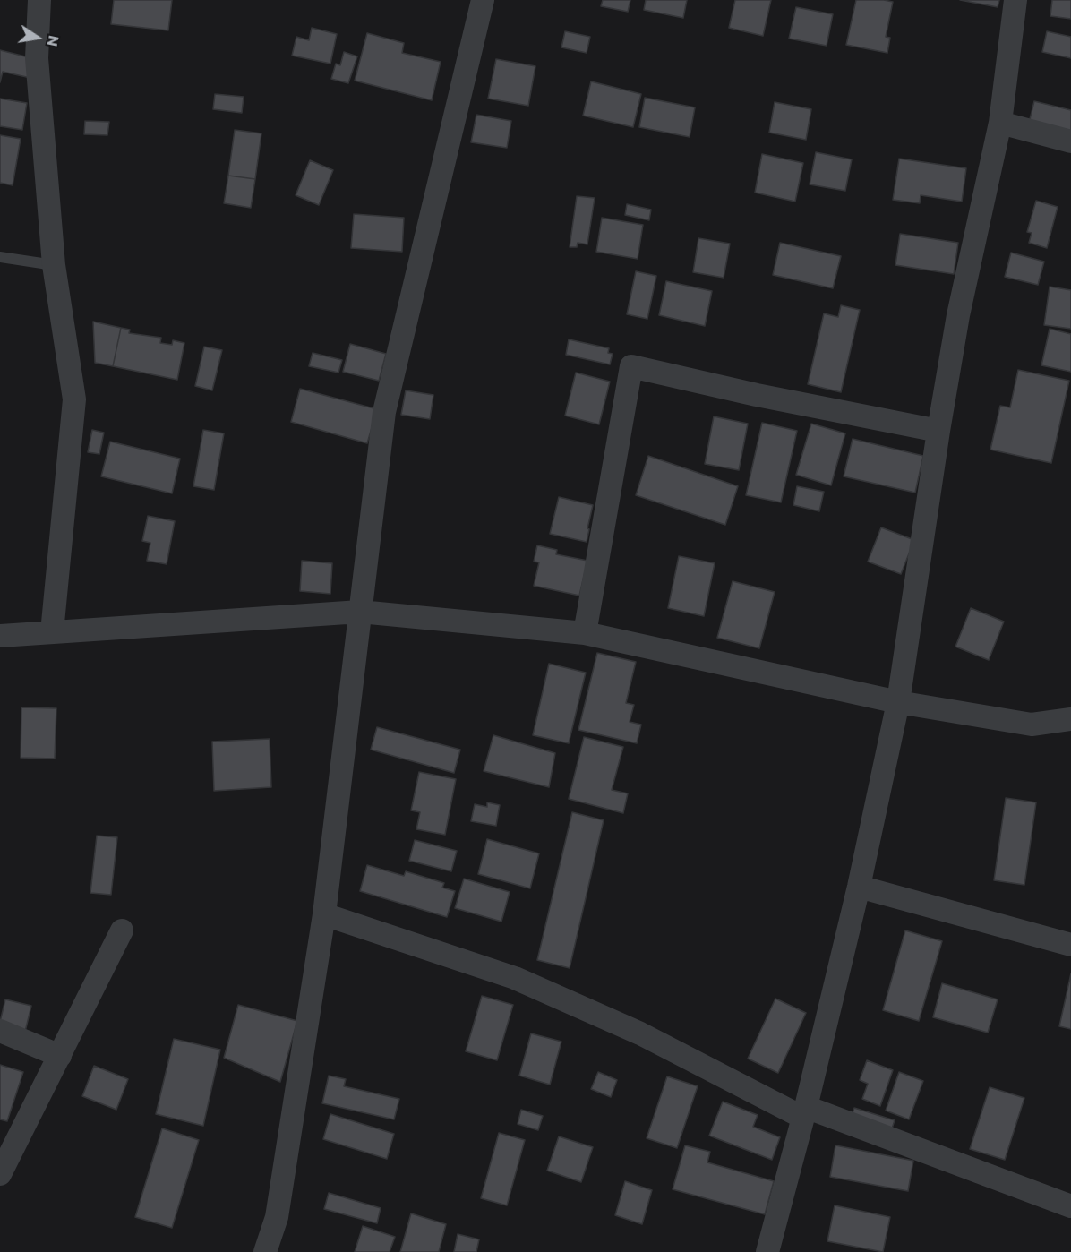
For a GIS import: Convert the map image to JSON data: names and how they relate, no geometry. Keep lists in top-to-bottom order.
{
  "north": "right"
}
